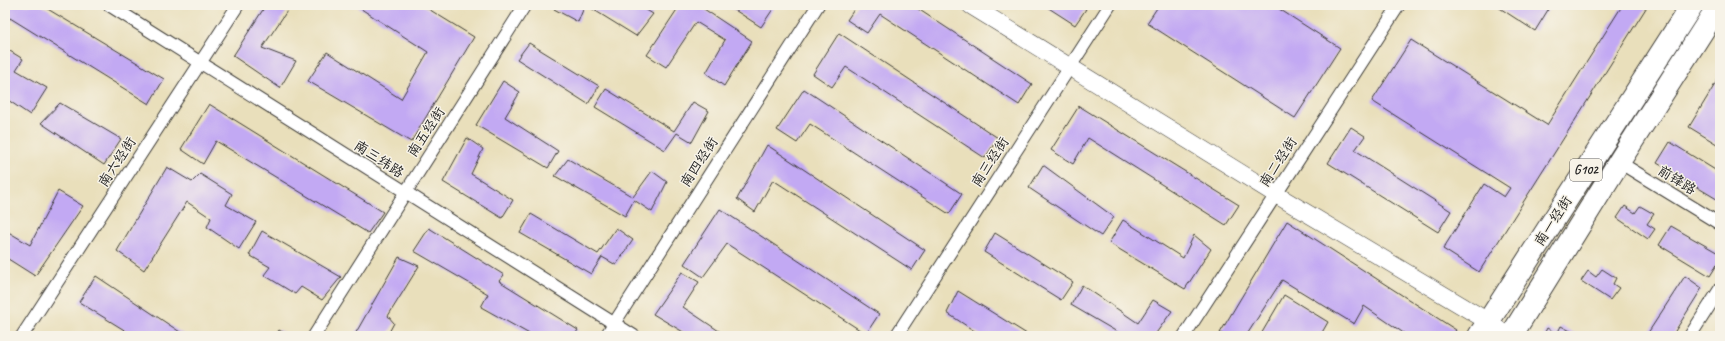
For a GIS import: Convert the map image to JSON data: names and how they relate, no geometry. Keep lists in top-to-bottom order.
{
  "streets": {
    "highway": ["G102", "南一经街"],
    "street": [
      "南五经街",
      "南三纬路",
      "南六经街",
      "南四经街",
      "南三经街",
      "南二经街",
      "前锋路"
    ]
  },
  "crossings": [
    ["南五经街", "南三纬路"],
    ["南三纬路", "南六经街"],
    ["南三纬路", "南四经街"],
    ["前锋路", "南一经街"]
  ]
}
